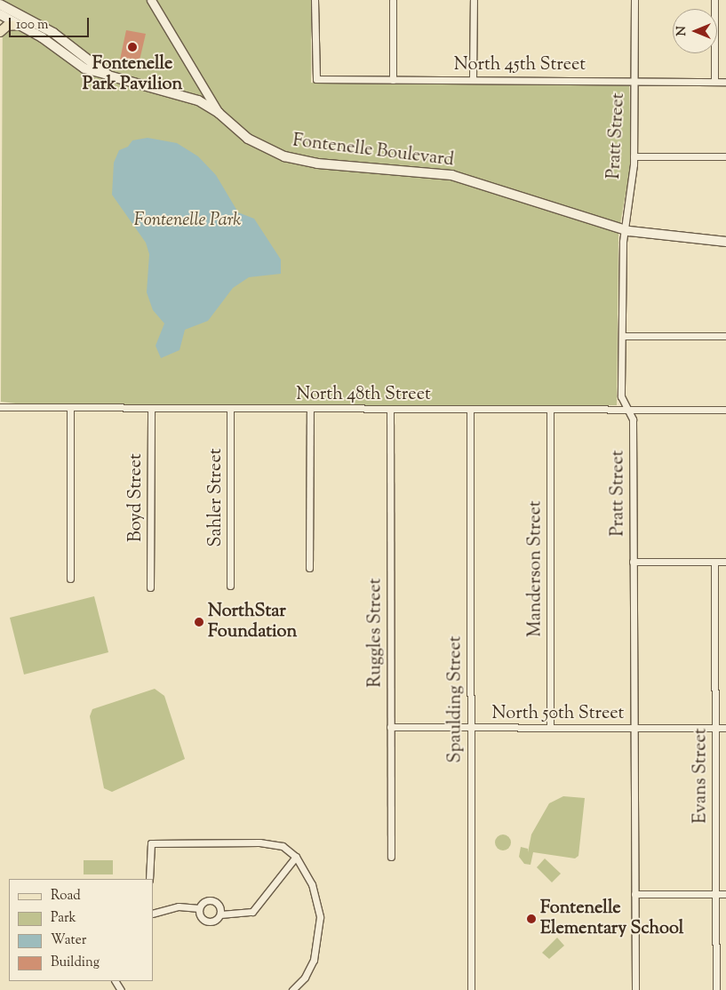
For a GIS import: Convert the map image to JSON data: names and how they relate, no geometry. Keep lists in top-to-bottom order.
{
  "streets": {
    "main road": ["Fontenelle Boulevard"],
    "street": [
      "North 45th Street",
      "Pratt Street",
      "North 48th Street",
      "Boyd Street",
      "Sahler Street",
      "Manderson Street",
      "Ruggles Street",
      "Spaulding Street",
      "North 50th Street",
      "Evans Street"
    ]
  },
  "crossings": [
    ["North 45th Street", "Pratt Street"],
    ["Pratt Street", "Fontenelle Boulevard"],
    ["Pratt Street", "North 48th Street"],
    ["Pratt Street", "North 50th Street"],
    ["North 48th Street", "Boyd Street"],
    ["North 48th Street", "Sahler Street"],
    ["North 48th Street", "Manderson Street"],
    ["North 48th Street", "Ruggles Street"],
    ["North 48th Street", "Spaulding Street"],
    ["Manderson Street", "North 50th Street"],
    ["Ruggles Street", "North 50th Street"],
    ["Spaulding Street", "North 50th Street"],
    ["North 50th Street", "Evans Street"]
  ],
  "parks": ["Fontenelle Park"],
  "places": ["Fontenelle Park Pavilion", "NorthStar Foundation", "Fontenelle Elementary School"],
  "legend": [
    "Road",
    "Park",
    "Water",
    "Building"
  ],
  "scale_bar": "100 m",
  "north": "left"
}
